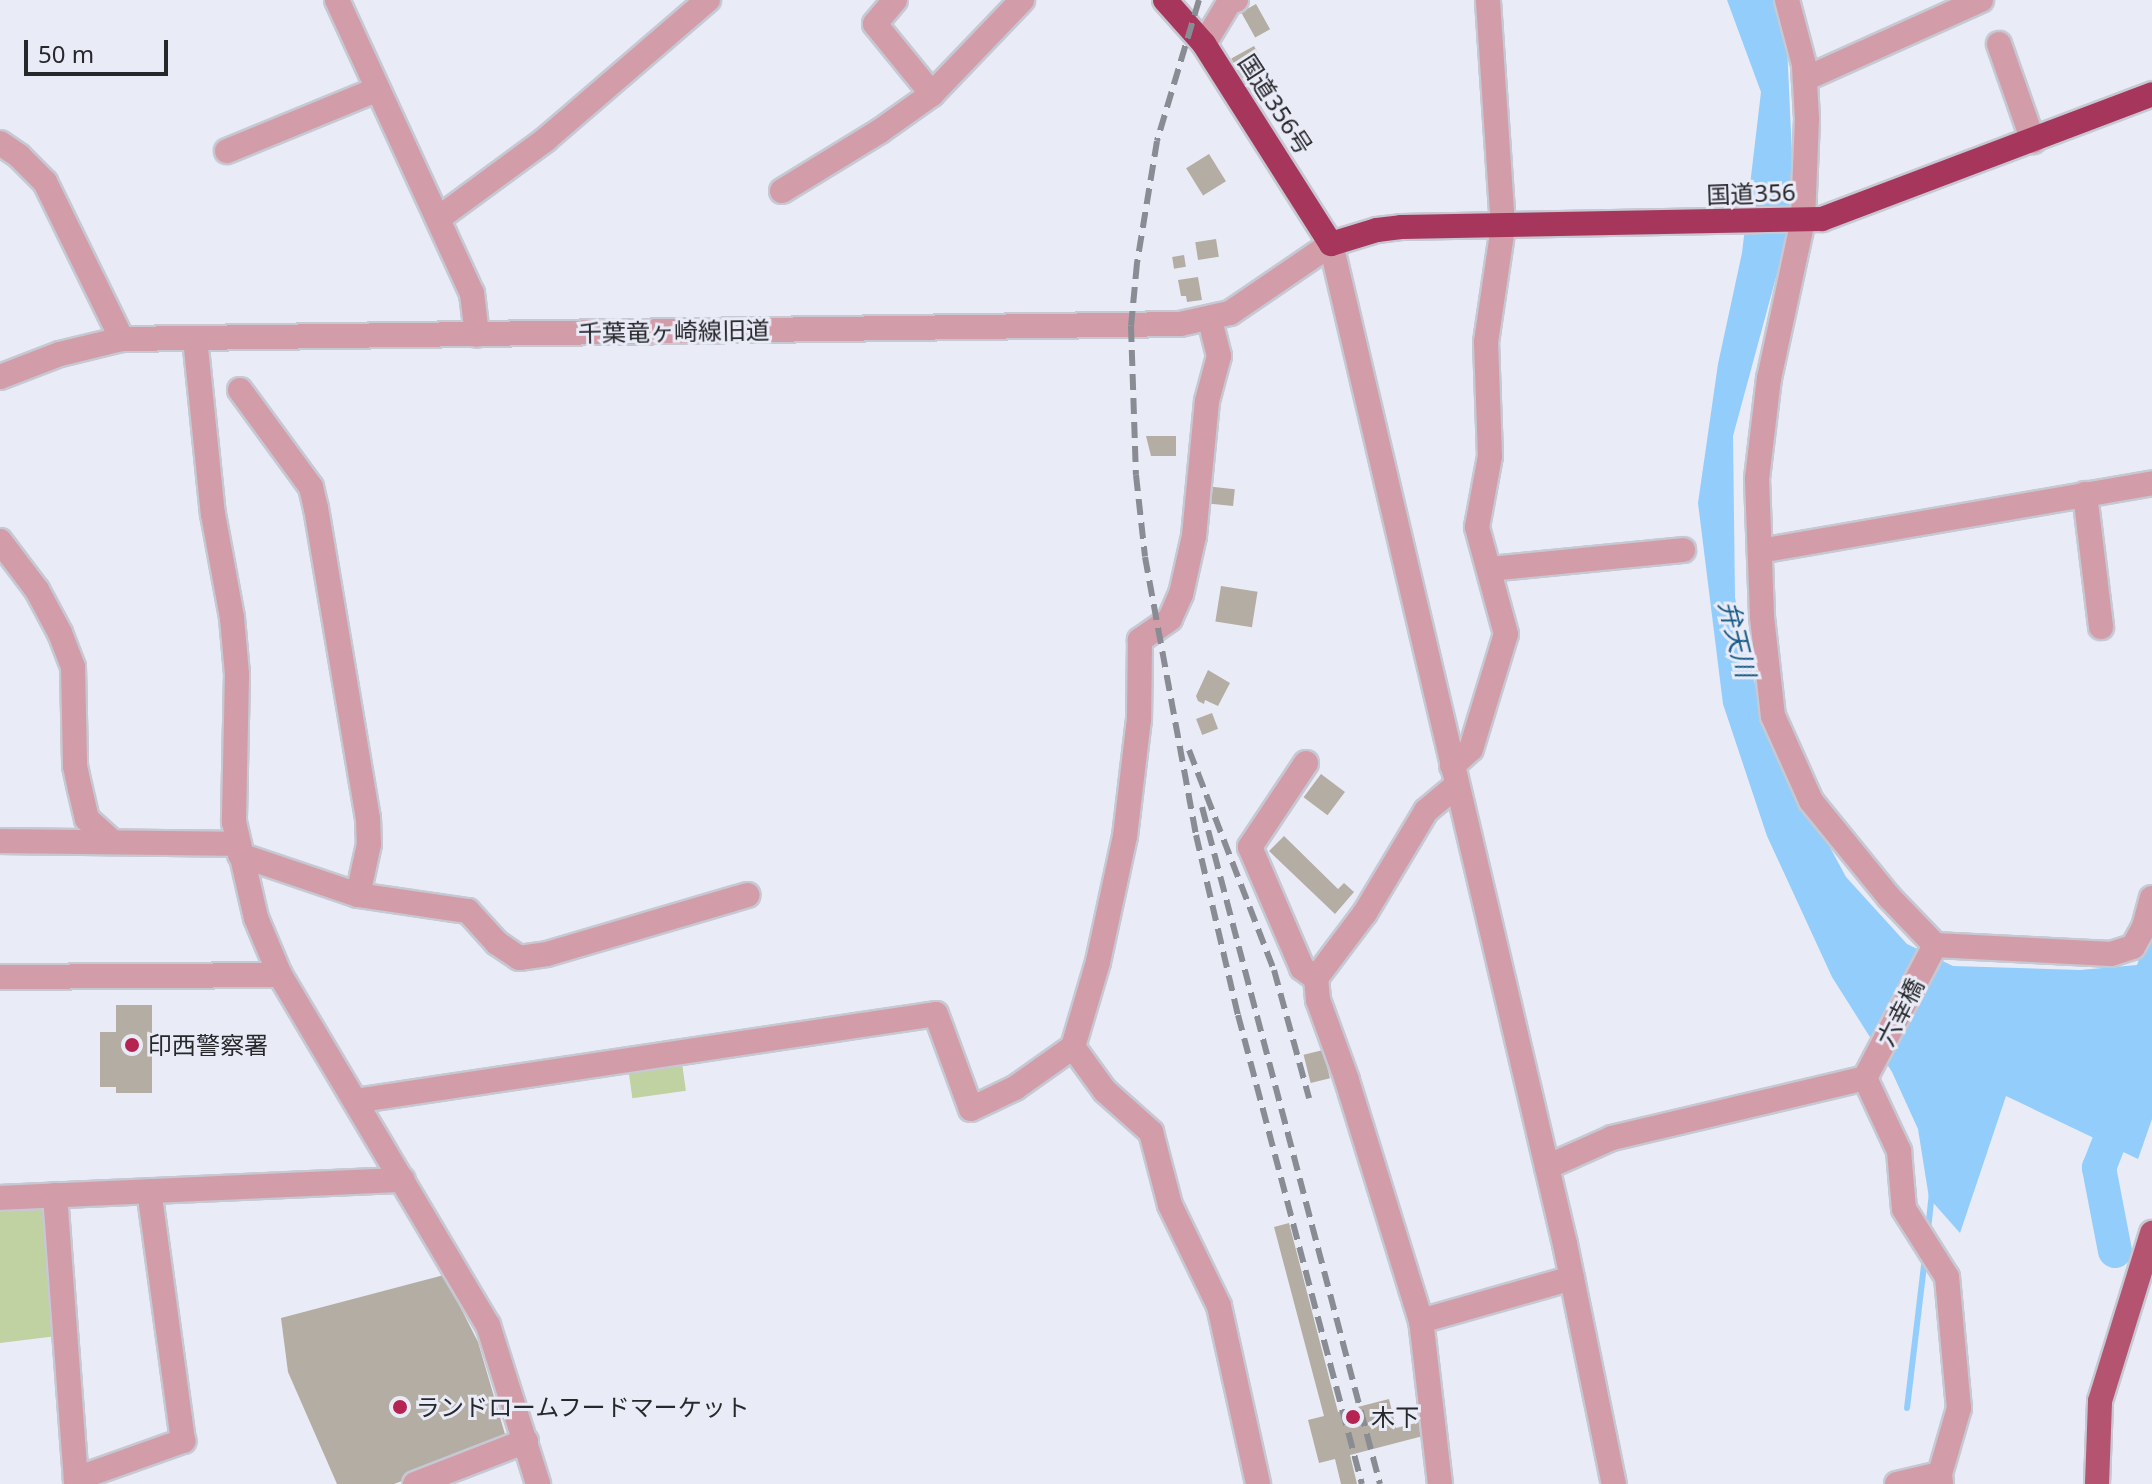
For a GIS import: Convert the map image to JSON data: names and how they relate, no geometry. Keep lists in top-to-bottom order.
{
  "streets": {
    "highway": ["国道356号", "国道356"],
    "street": ["千葉竜ヶ崎線旧道", "六幸橋"]
  },
  "crossings": [
    ["国道356号", "国道356"],
    ["国道356号", "千葉竜ヶ崎線旧道"],
    ["国道356", "千葉竜ヶ崎線旧道"]
  ],
  "water": ["弁天川"],
  "places": ["印西警察署", "ランドロームフードマーケット", "木下"],
  "scale_bar": "50 m"
}
